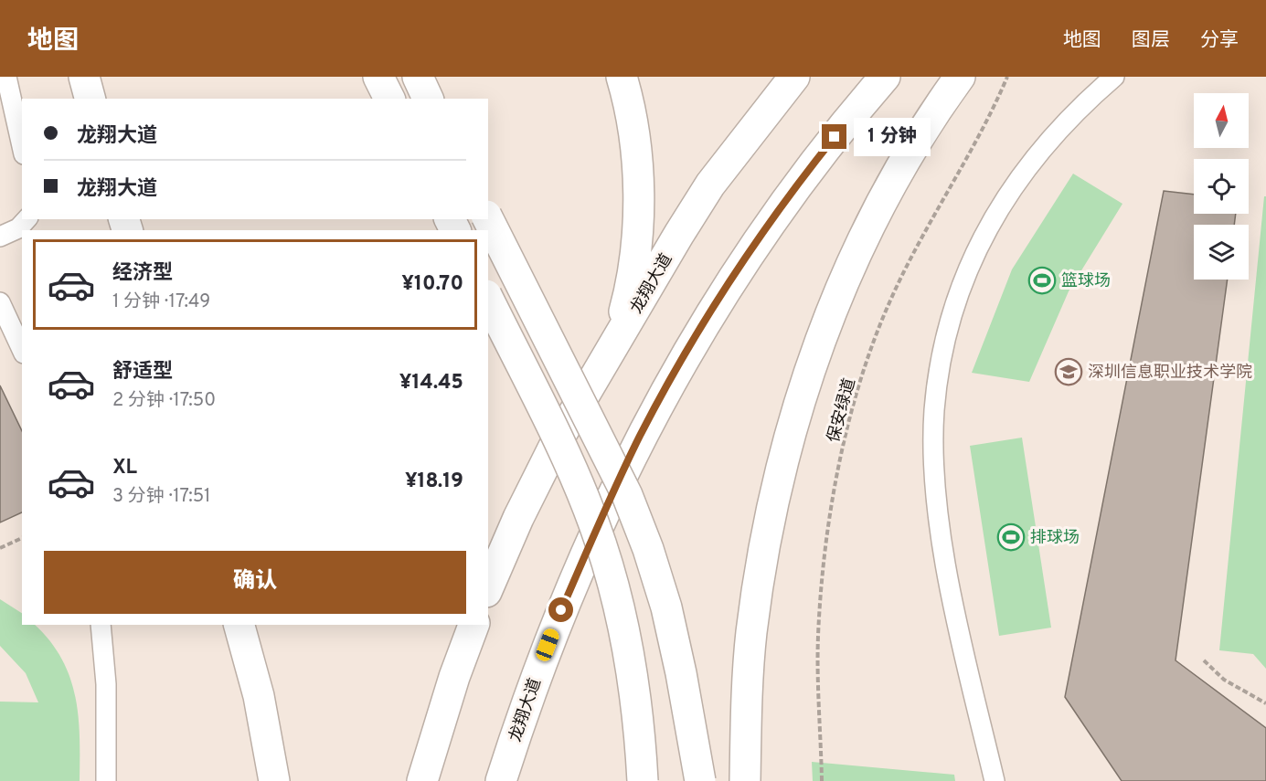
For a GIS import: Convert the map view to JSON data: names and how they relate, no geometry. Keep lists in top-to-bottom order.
{
  "streets": {
    "main road": ["龙翔大道"],
    "path": ["保安绿道"]
  },
  "places": {
    "sports": ["篮球场", "排球场"],
    "school or university": ["深圳信息职业技术学院"]
  },
  "north": "top",
  "page": {
    "header": "地图",
    "nav": ["地图", "图层", "分享"],
    "banner": ["龙翔大道", "龙翔大道"],
    "bubble": "1 分钟",
    "list": [
      {
        "name": "经济型",
        "note": "1 分钟 · 17:49",
        "value": "¥10.70"
      },
      {
        "name": "舒适型",
        "note": "2 分钟 · 17:50",
        "value": "¥14.45"
      },
      {
        "name": "XL",
        "note": "3 分钟 · 17:51",
        "value": "¥18.19"
      }
    ],
    "buttons": "确认"
  }
}
